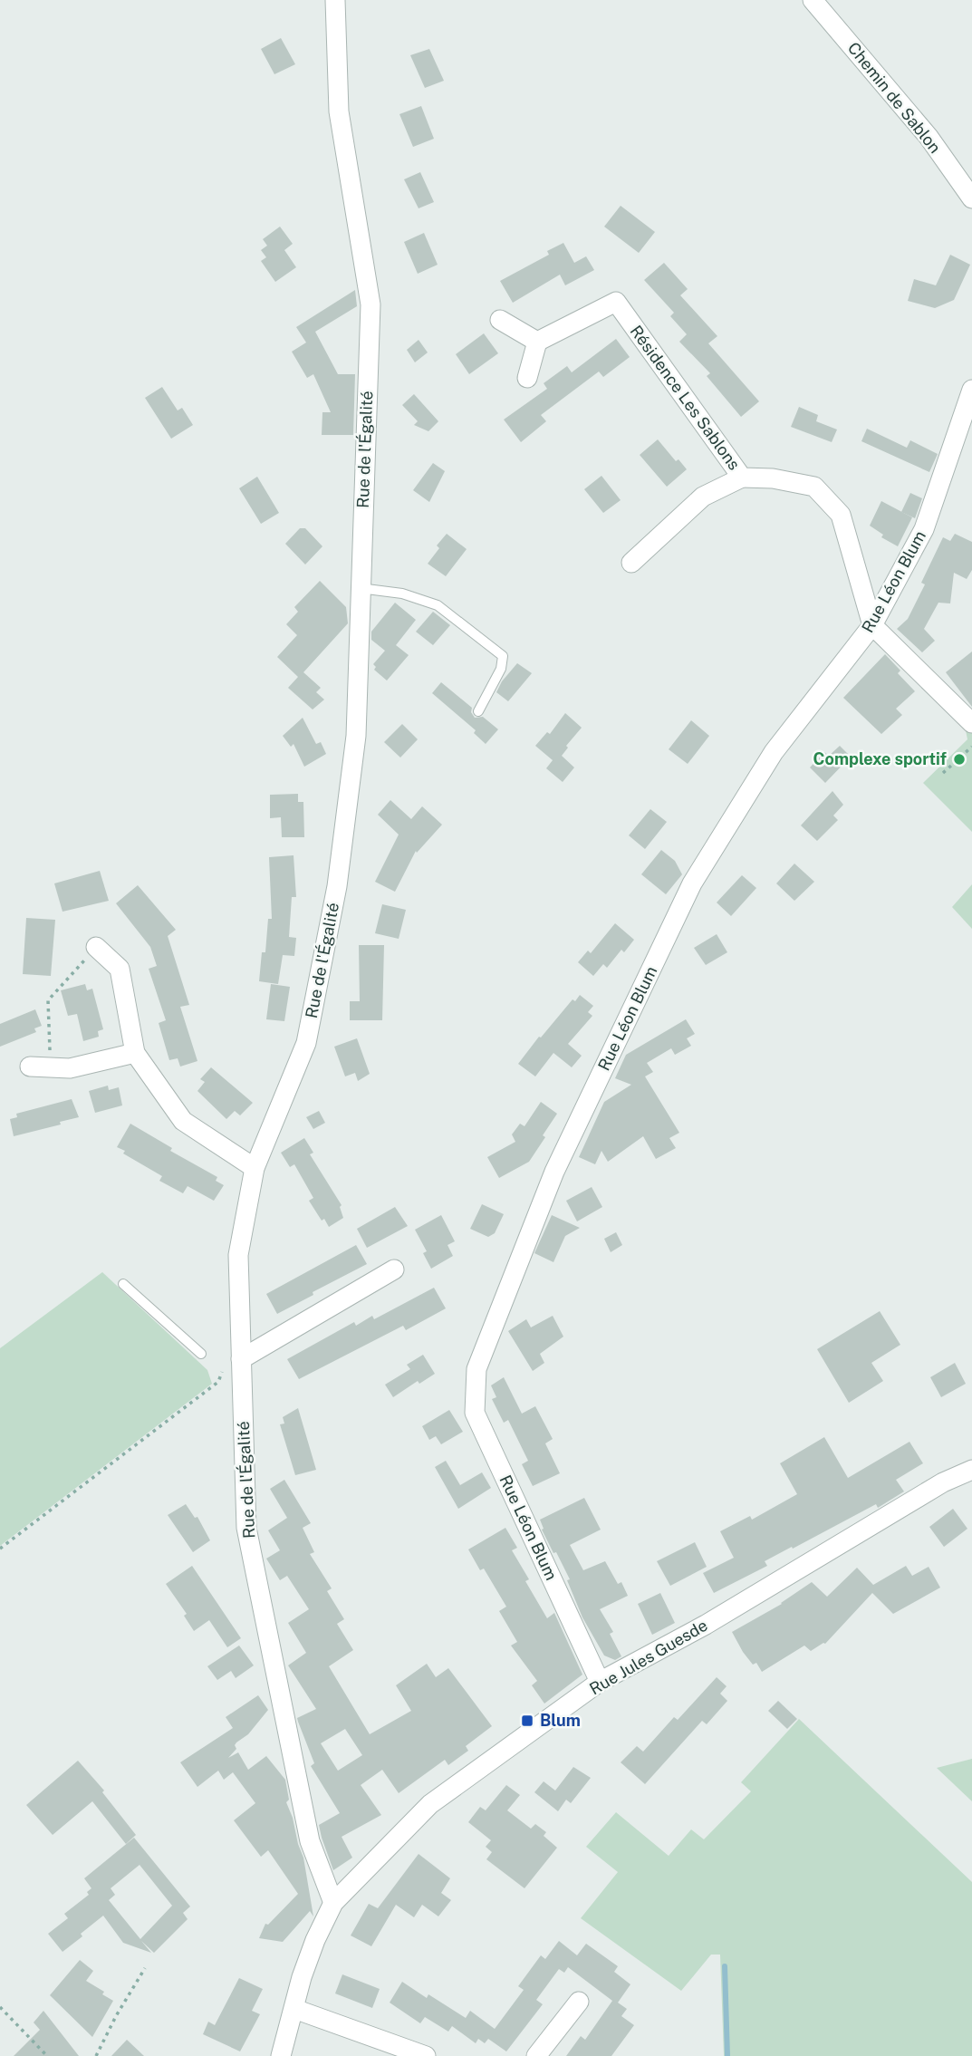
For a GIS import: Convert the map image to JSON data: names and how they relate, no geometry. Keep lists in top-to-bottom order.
{
  "streets": {
    "street": [
      "Chemin de Sablon",
      "Résidence Les Sablons",
      "Rue de l'Égalité",
      "Rue Léon Blum",
      "Rue Jules Guesde"
    ]
  },
  "crossings": [
    ["Résidence Les Sablons", "Rue Léon Blum"],
    ["Rue de l'Égalité", "Rue Jules Guesde"],
    ["Rue Léon Blum", "Rue Jules Guesde"]
  ],
  "places": {
    "other": ["Complexe sportif"],
    "transit": ["Blum"]
  }
}
